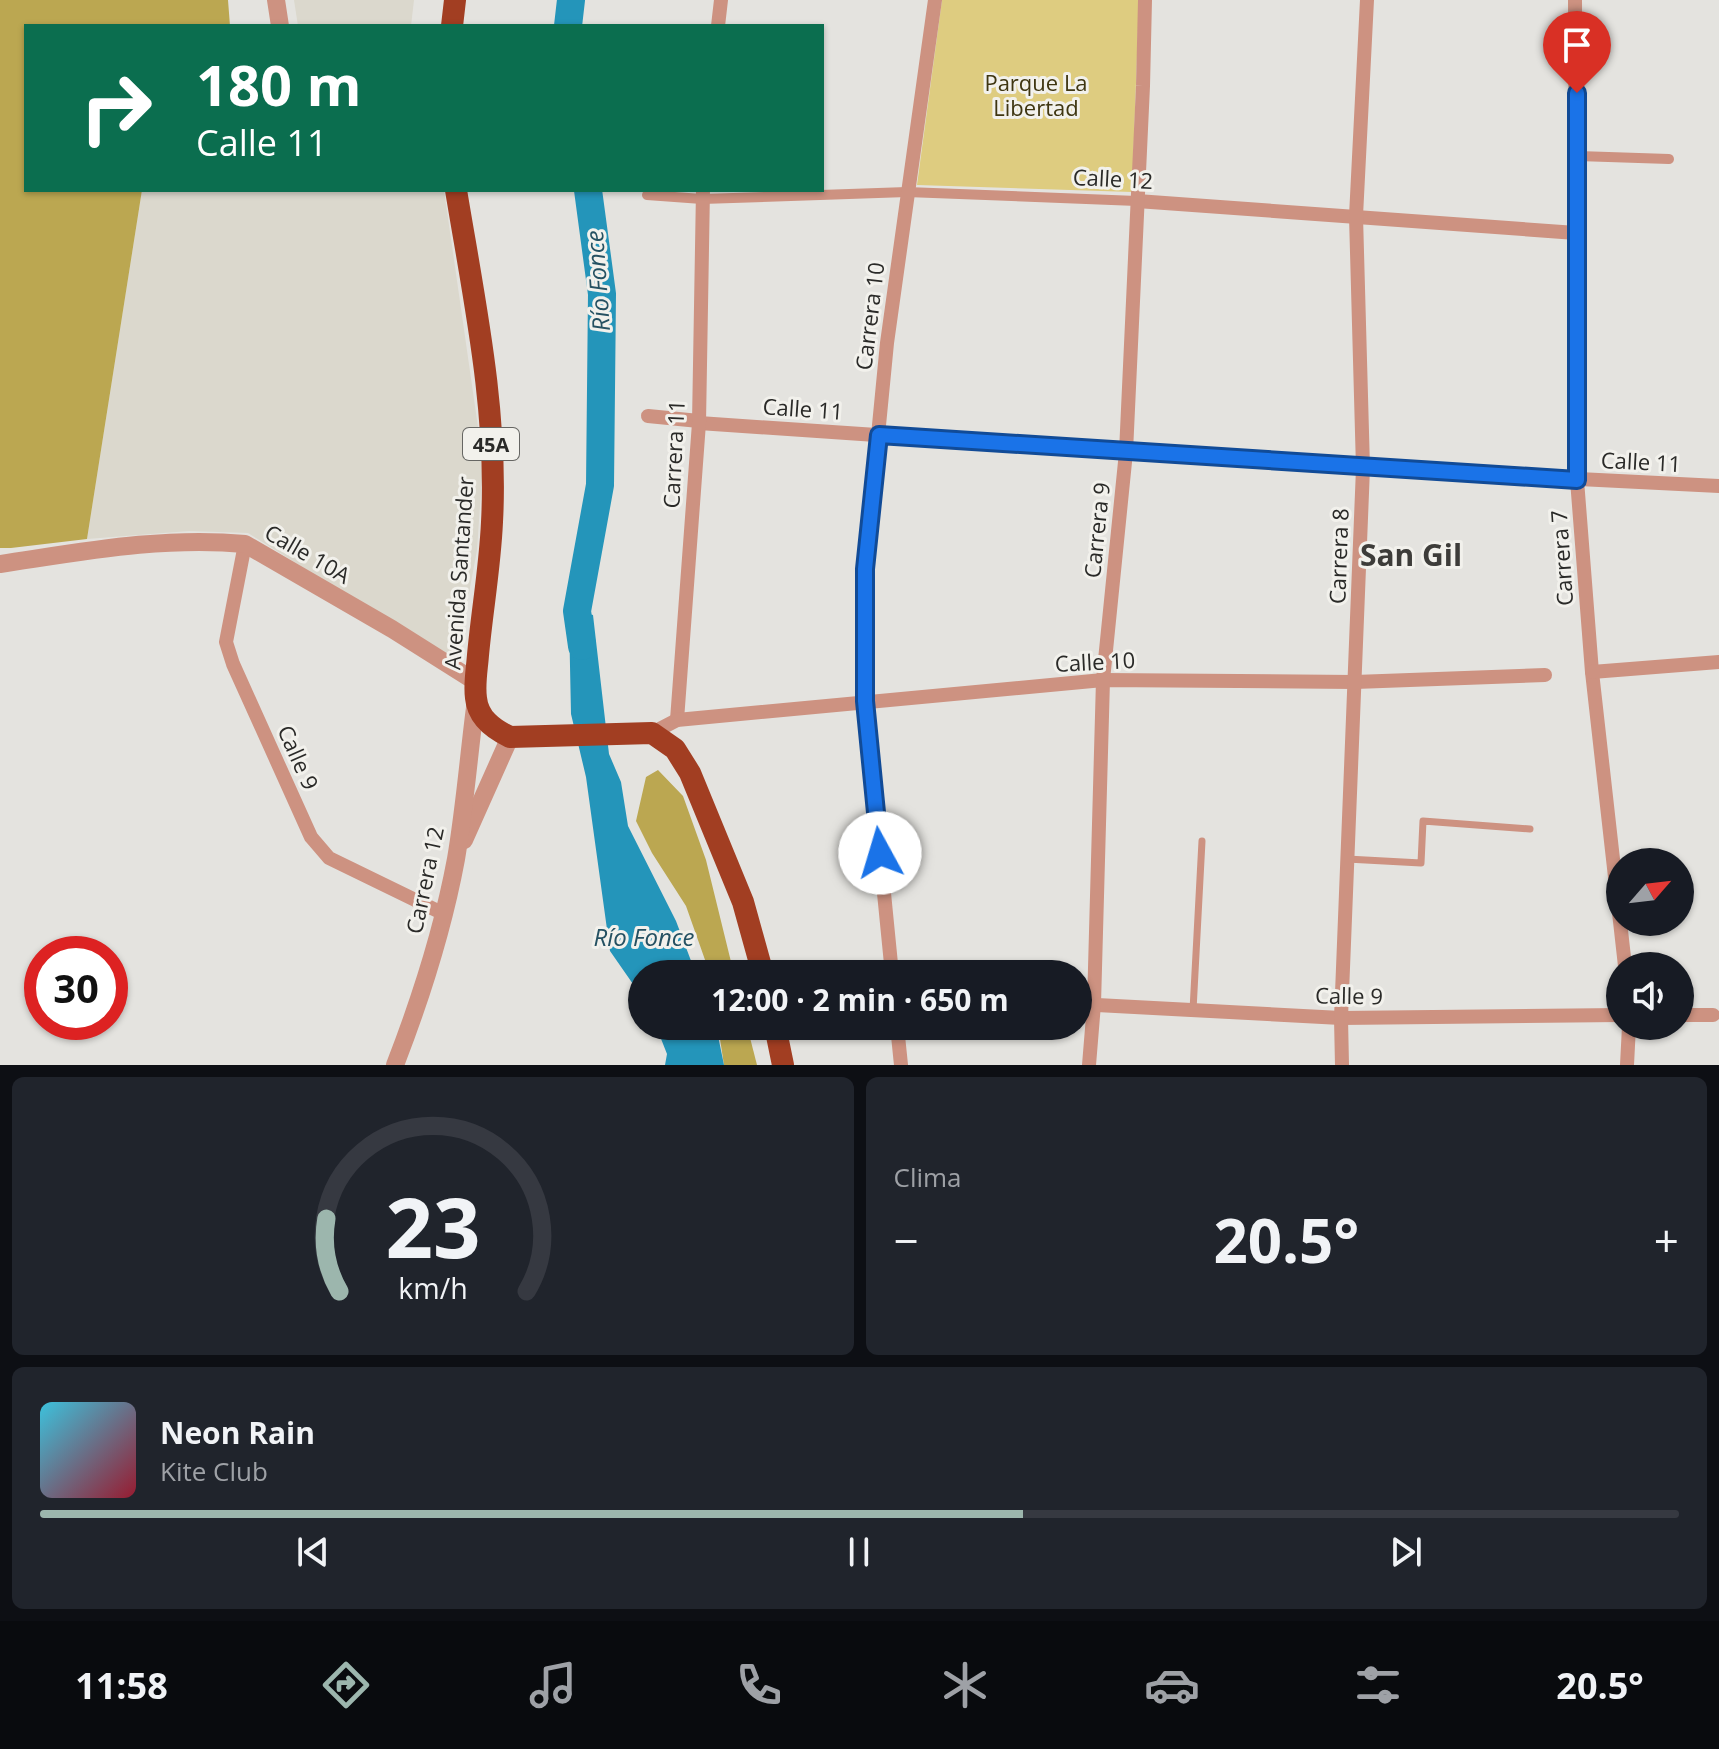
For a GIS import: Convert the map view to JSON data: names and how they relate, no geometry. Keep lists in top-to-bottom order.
{
  "streets": {
    "highway": ["45A", "Avenida Santander"],
    "street": [
      "Calle 12",
      "Carrera 10",
      "Calle 11",
      "Carrera 11",
      "Carrera 9",
      "Calle 10A",
      "Carrera 8",
      "Carrera 7",
      "Calle 10",
      "Calle 9",
      "Carrera 12"
    ]
  },
  "crossings": [
    ["Calle 12", "Carrera 10"],
    ["Calle 12", "Carrera 11"],
    ["Calle 12", "Carrera 9"],
    ["Calle 12", "Carrera 8"],
    ["Calle 12", "Carrera 7"],
    ["Carrera 10", "Calle 11"],
    ["Carrera 10", "Calle 10"],
    ["Calle 11", "Carrera 11"],
    ["Calle 11", "Carrera 9"],
    ["Calle 11", "Carrera 8"],
    ["Calle 11", "Carrera 7"],
    ["Carrera 11", "Calle 10"],
    ["Carrera 9", "Calle 10"],
    ["Carrera 9", "Calle 9"],
    ["Calle 10A", "Avenida Santander"],
    ["Calle 10A", "Calle 9"],
    ["Calle 10A", "Carrera 12"],
    ["Carrera 8", "Calle 10"],
    ["Carrera 8", "Calle 9"],
    ["Avenida Santander", "Carrera 12"],
    ["Calle 9", "Carrera 12"]
  ],
  "districts": ["San Gil"],
  "water": ["Río Fonce"],
  "parks": ["Parque La Libertad"],
  "north": "top right",
  "page": {
    "turn": ["180 m", "Calle 11"],
    "limit": "30",
    "trip": "12:00 · 2 min · 650 m",
    "tile": "Clima",
    "heat": ["−", "20.5°", "+"],
    "song": ["Neon Rain", "Kite Club"],
    "tabs": ["11:58", "20.5°"],
    "gauge": ["23", "km/h"]
  }
}
